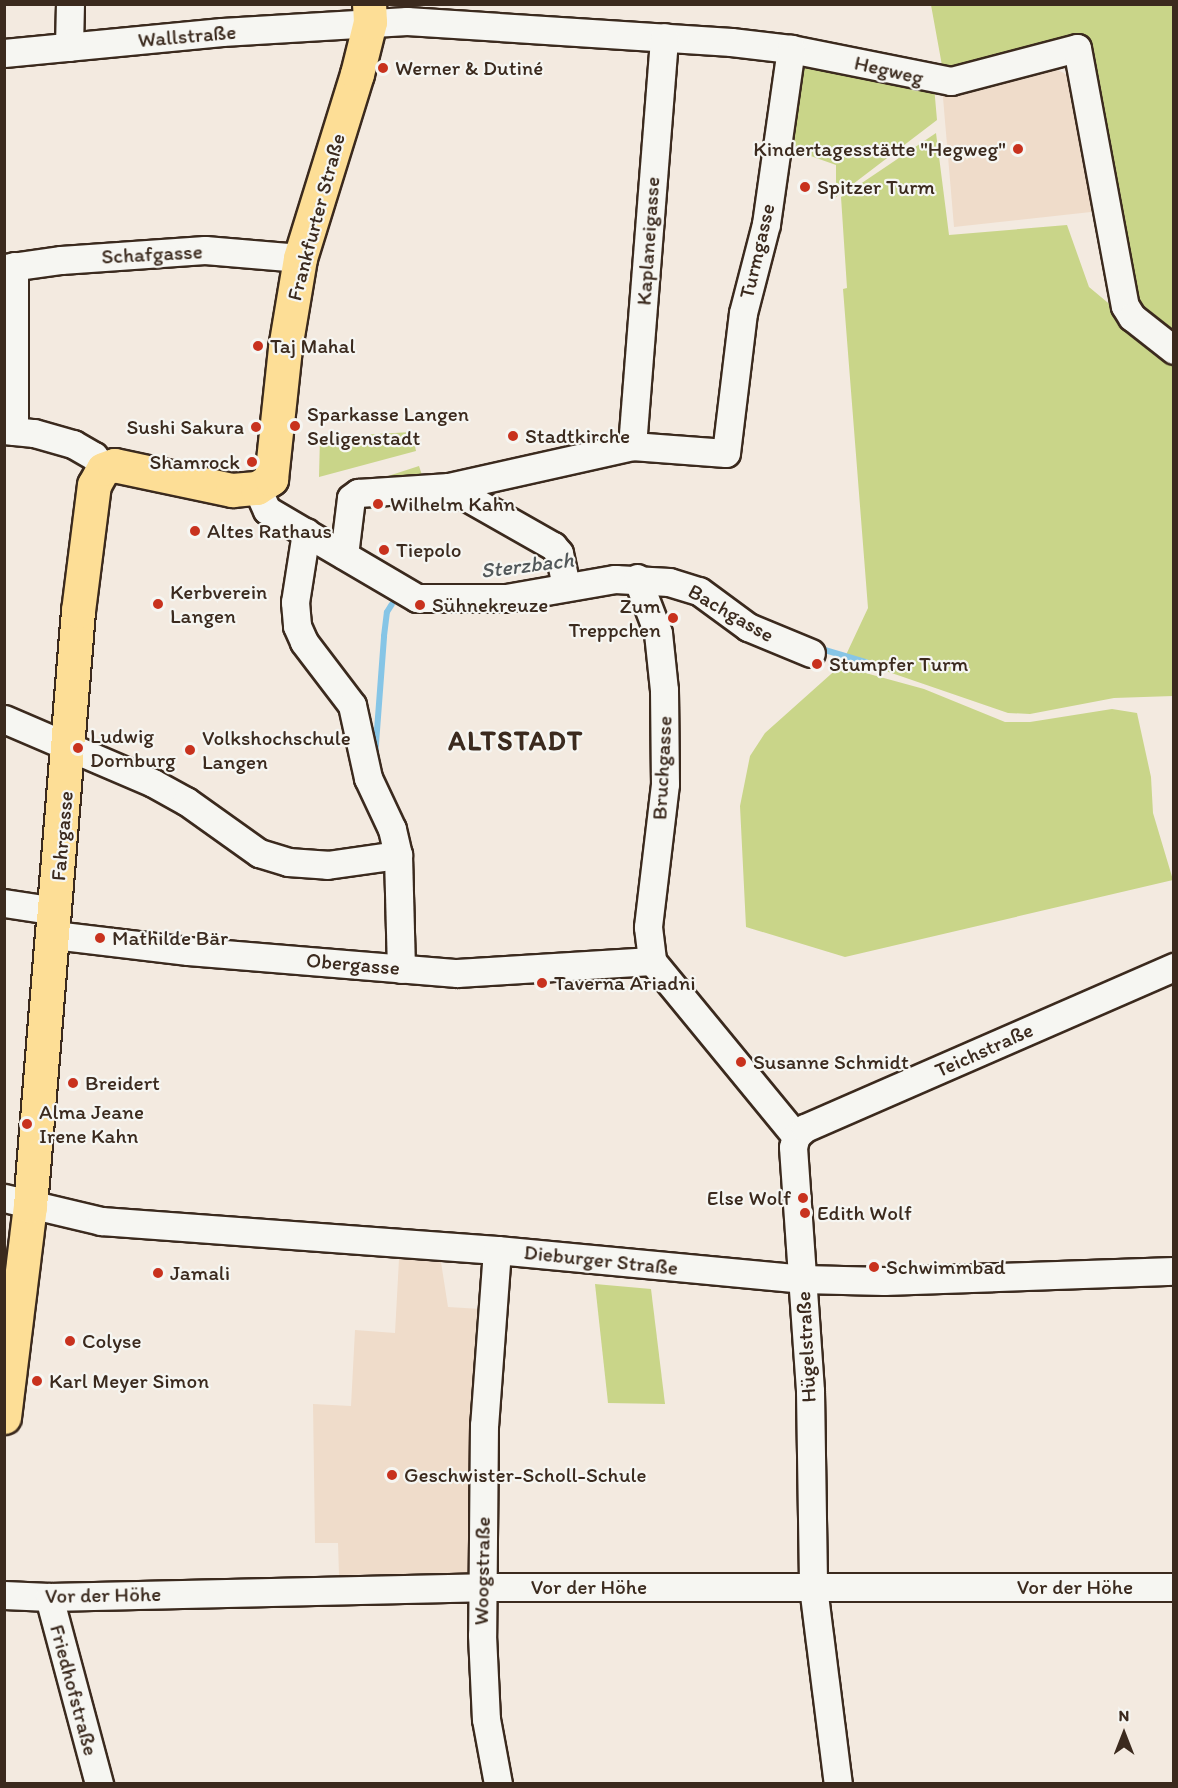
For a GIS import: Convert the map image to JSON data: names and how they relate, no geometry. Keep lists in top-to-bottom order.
{
  "streets": {
    "main road": ["Frankfurter Straße", "Fahrgasse"],
    "street": [
      "Wallstraße",
      "Hegweg",
      "Kaplaneigasse",
      "Turmgasse",
      "Schafgasse",
      "Bachgasse",
      "Bruchgasse",
      "Obergasse",
      "Teichstraße",
      "Dieburger Straße",
      "Hügelstraße",
      "Woogstraße",
      "Vor der Höhe",
      "Friedhofstraße"
    ]
  },
  "crossings": [
    ["Wallstraße", "Hegweg"],
    ["Wallstraße", "Frankfurter Straße"],
    ["Hegweg", "Frankfurter Straße"],
    ["Hegweg", "Kaplaneigasse"],
    ["Hegweg", "Turmgasse"],
    ["Frankfurter Straße", "Schafgasse"],
    ["Frankfurter Straße", "Bachgasse"],
    ["Kaplaneigasse", "Turmgasse"],
    ["Bachgasse", "Bruchgasse"],
    ["Bruchgasse", "Obergasse"],
    ["Fahrgasse", "Obergasse"],
    ["Fahrgasse", "Dieburger Straße"],
    ["Teichstraße", "Hügelstraße"],
    ["Dieburger Straße", "Hügelstraße"],
    ["Dieburger Straße", "Woogstraße"],
    ["Hügelstraße", "Vor der Höhe"],
    ["Woogstraße", "Vor der Höhe"],
    ["Vor der Höhe", "Friedhofstraße"]
  ],
  "districts": ["ALTSTADT"],
  "water": ["Sterzbach"],
  "places": [
    "Werner & Dutiné",
    "Kindertagesstätte \"Hegweg\"",
    "Spitzer Turm",
    "Taj Mahal",
    "Sparkasse Langen Seligenstadt",
    "Sushi Sakura",
    "Stadtkirche",
    "Shamrock",
    "Wilhelm Kahn",
    "Altes Rathaus",
    "Tiepolo",
    "Kerbverein Langen",
    "Sühnekreuze",
    "Zum Treppchen",
    "Stumpfer Turm",
    "Ludwig Dornburg",
    "Volkshochschule Langen",
    "Mathilde Bär",
    "Taverna Ariadni",
    "Susanne Schmidt",
    "Breidert",
    "Alma Jeane Irene Kahn",
    "Else Wolf",
    "Edith Wolf",
    "Schwimmbad",
    "Jamali",
    "Colyse",
    "Karl Meyer Simon",
    "Geschwister-Scholl-Schule"
  ],
  "north": "top"
}
